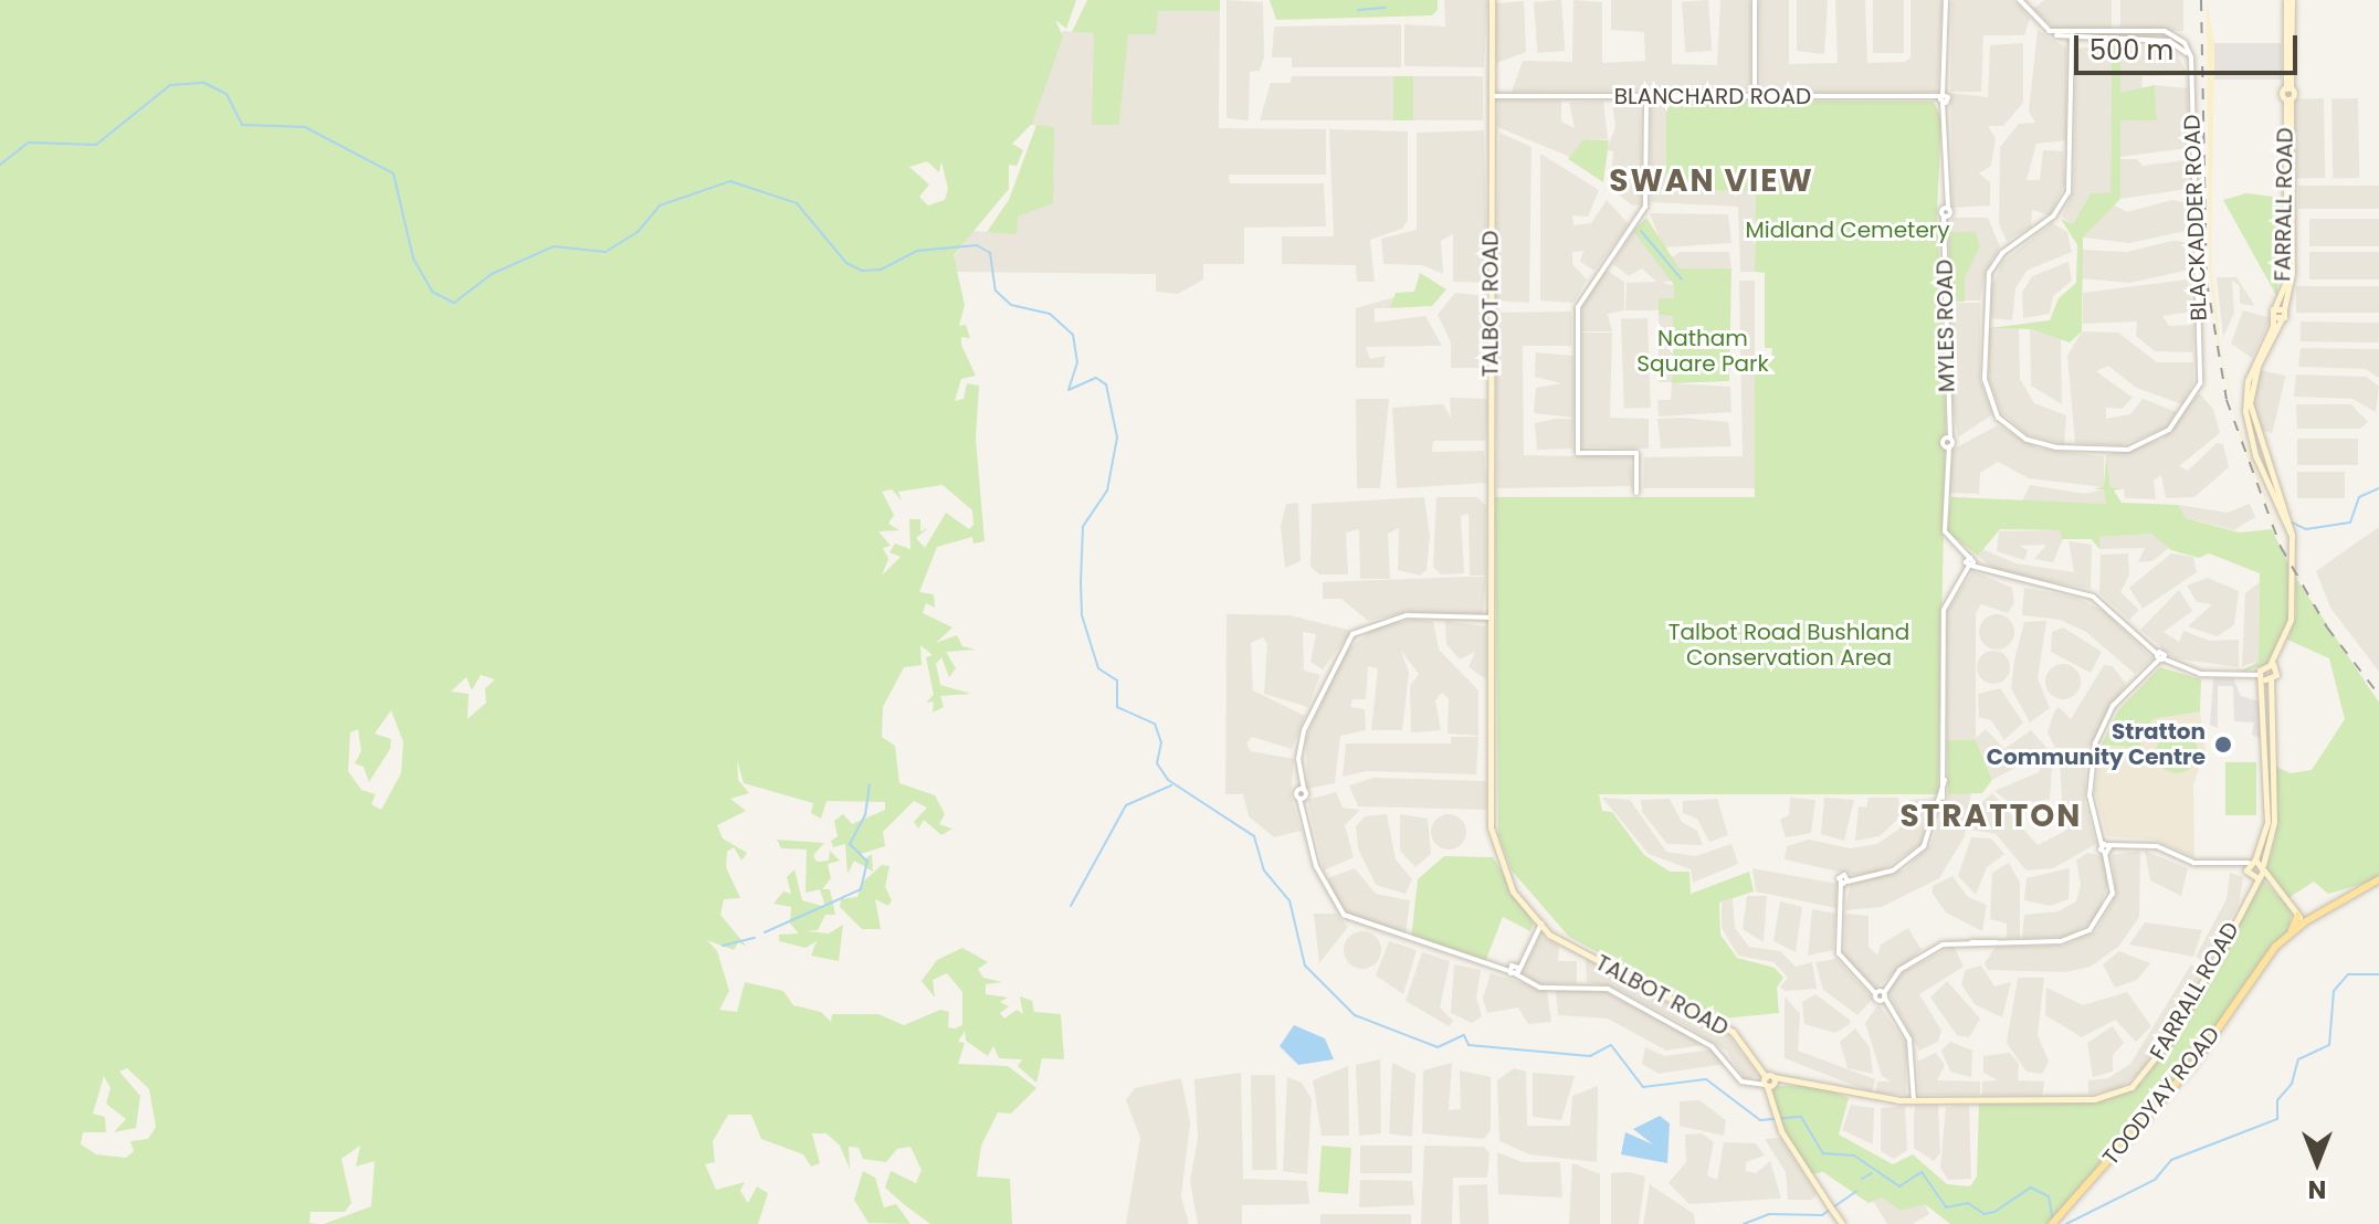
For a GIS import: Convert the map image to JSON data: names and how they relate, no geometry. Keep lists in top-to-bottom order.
{
  "streets": {
    "main road": ["FARRALL ROAD", "TALBOT ROAD", "TOODYAY ROAD"],
    "street": ["BLANCHARD ROAD", "BLACKADDER ROAD", "MYLES ROAD"]
  },
  "crossings": [
    ["BLANCHARD ROAD", "TALBOT ROAD"],
    ["BLANCHARD ROAD", "MYLES ROAD"],
    ["FARRALL ROAD", "TALBOT ROAD"]
  ],
  "districts": ["SWAN VIEW", "STRATTON"],
  "parks": ["Midland Cemetery", "Natham Square Park", "Talbot Road Bushland Conservation Area"],
  "places": ["Stratton Community Centre"],
  "scale_bar": "500 m",
  "north": "bottom"
}
